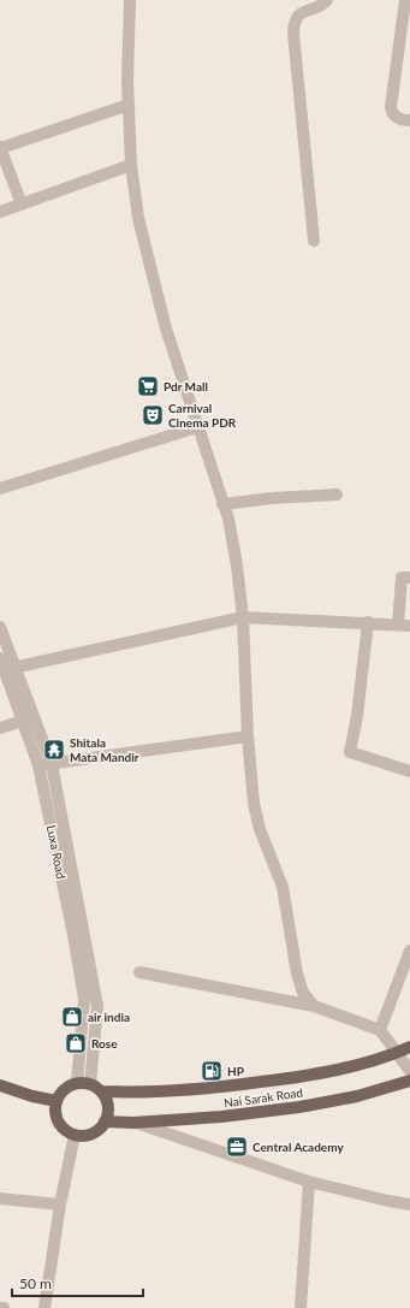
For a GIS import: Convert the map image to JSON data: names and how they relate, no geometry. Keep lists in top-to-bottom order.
{
  "streets": {
    "main road": ["Nai Sarak Road"],
    "street": ["Luxa Road"]
  },
  "crossings": [
    ["Luxa Road", "Nai Sarak Road"]
  ],
  "places": {
    "supermarket": ["Pdr Mall"],
    "theatre": ["Carnival Cinema PDR"],
    "temple": ["Shitala Mata Mandir"],
    "shop": ["air india", "Rose"],
    "fuel station": ["HP"],
    "office": ["Central Academy"]
  },
  "scale_bar": "50 m"
}
